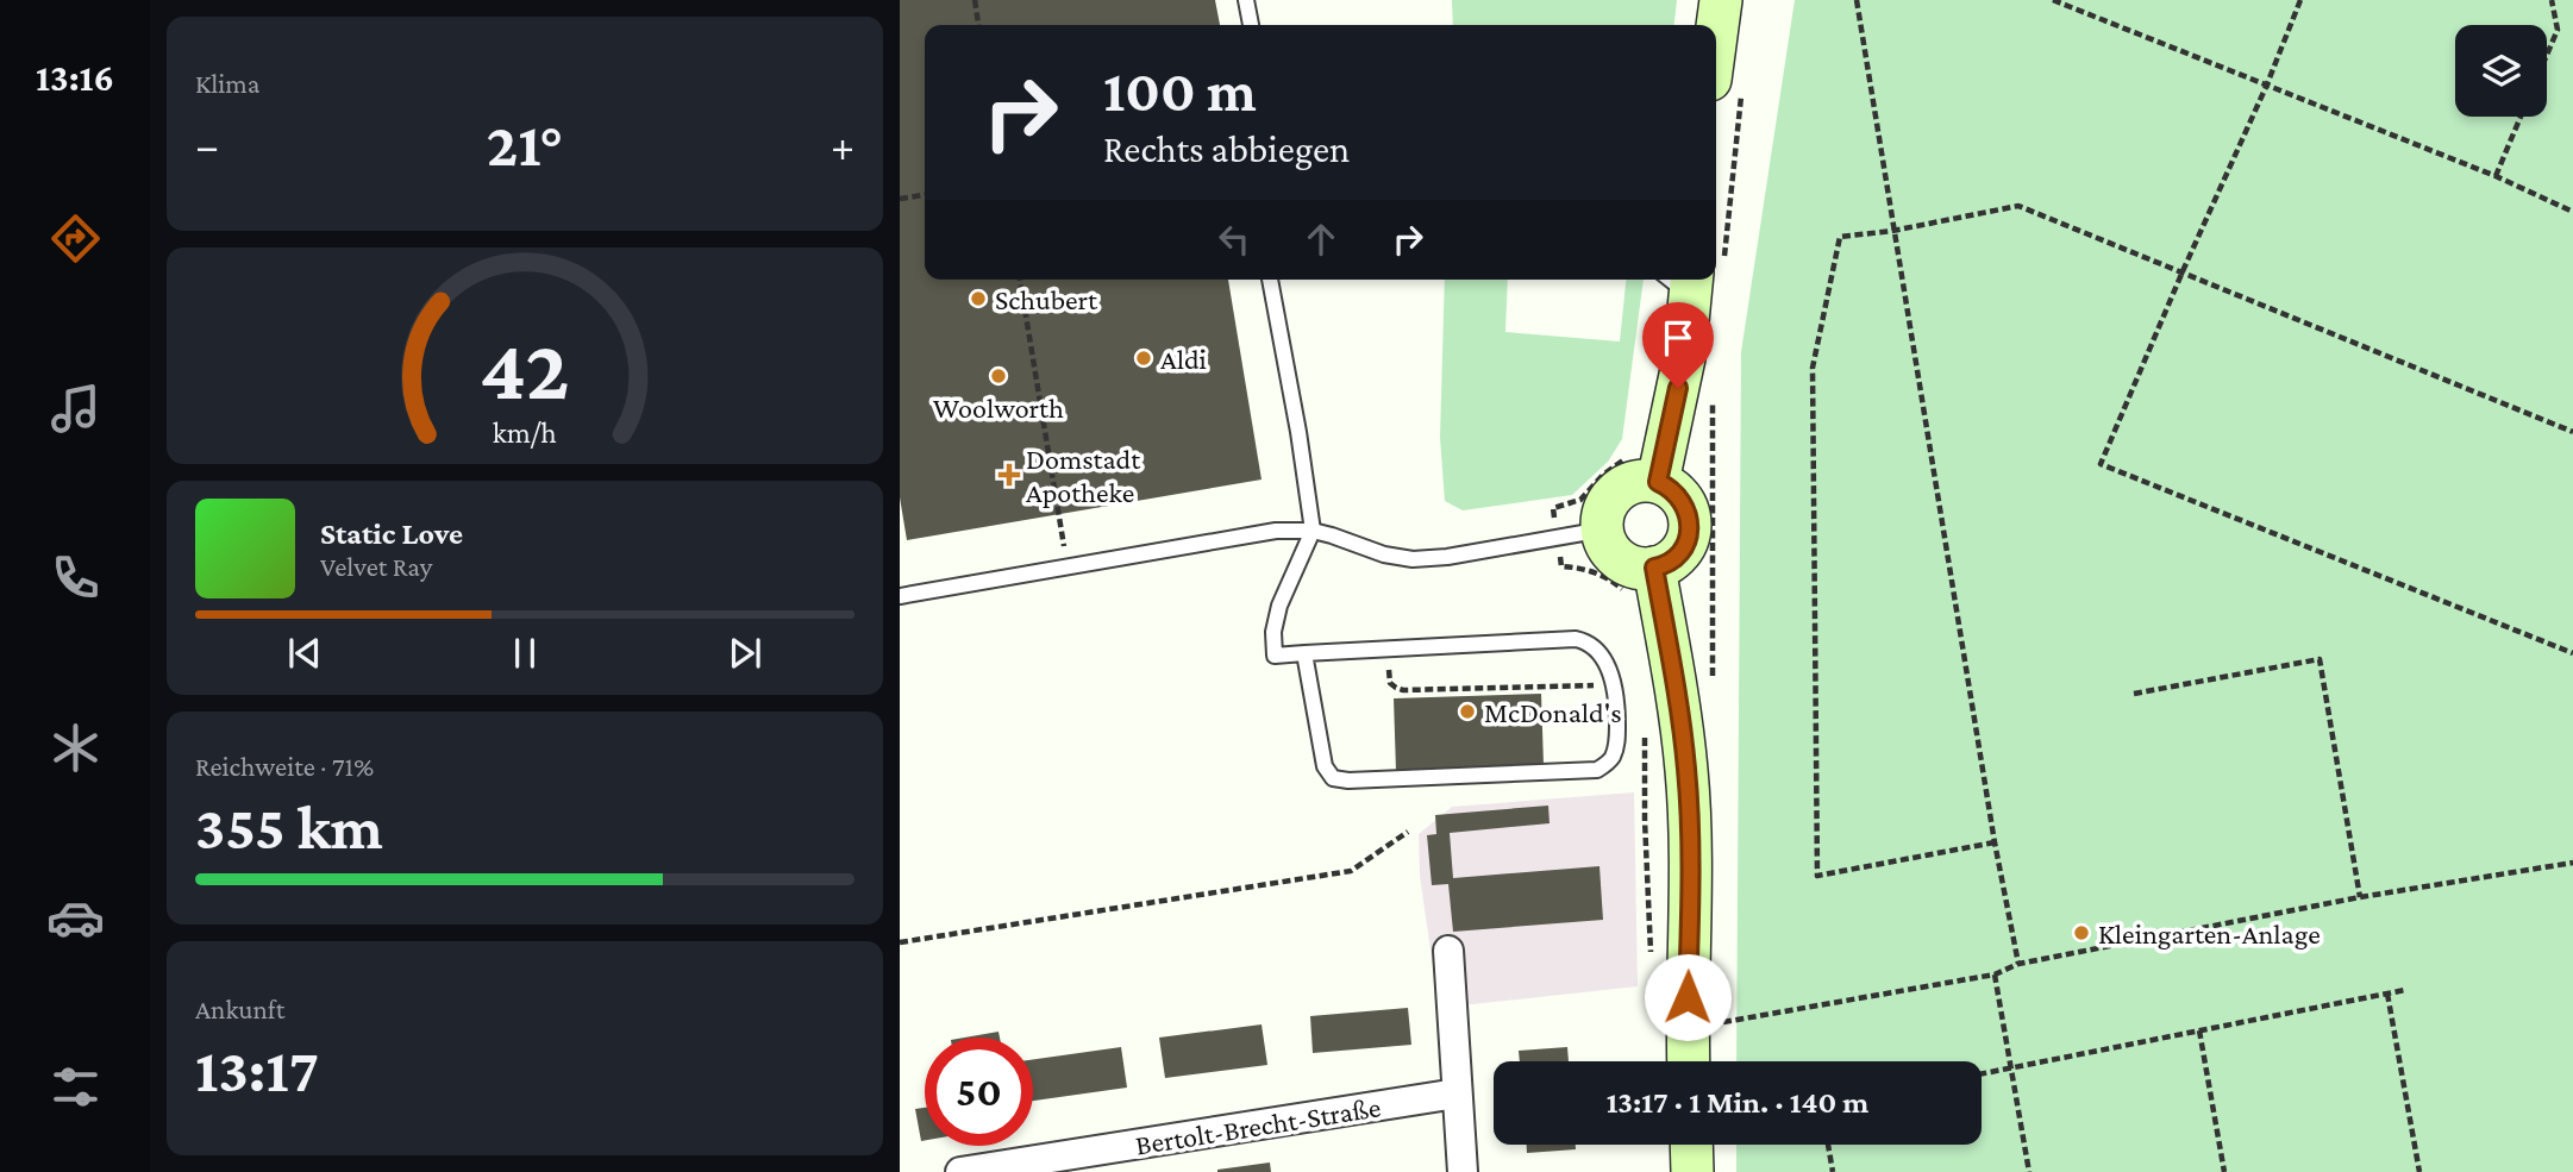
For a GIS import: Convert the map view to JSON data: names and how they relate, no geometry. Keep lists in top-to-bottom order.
{
  "streets": {
    "street": ["Bertolt-Brecht-Straße"]
  },
  "places": {
    "other": [
      "Schubert",
      "Aldi",
      "Woolworth",
      "McDonald's",
      "Kleingarten-Anlage"
    ],
    "health": ["Domstadt Apotheke"]
  },
  "page": {
    "tabs": "13:16",
    "tile": [
      "Klima",
      ["Reichweite · 71%", "355 km"],
      ["Ankunft", "13:17"]
    ],
    "turn": ["100 m", "Rechts abbiegen"],
    "heat": ["−", "21°", "+"],
    "song": ["Static Love", "Velvet Ray"],
    "limit": "50",
    "trip": "13:17 · 1 Min. · 140 m",
    "gauge": ["42", "km/h"]
  }
}
